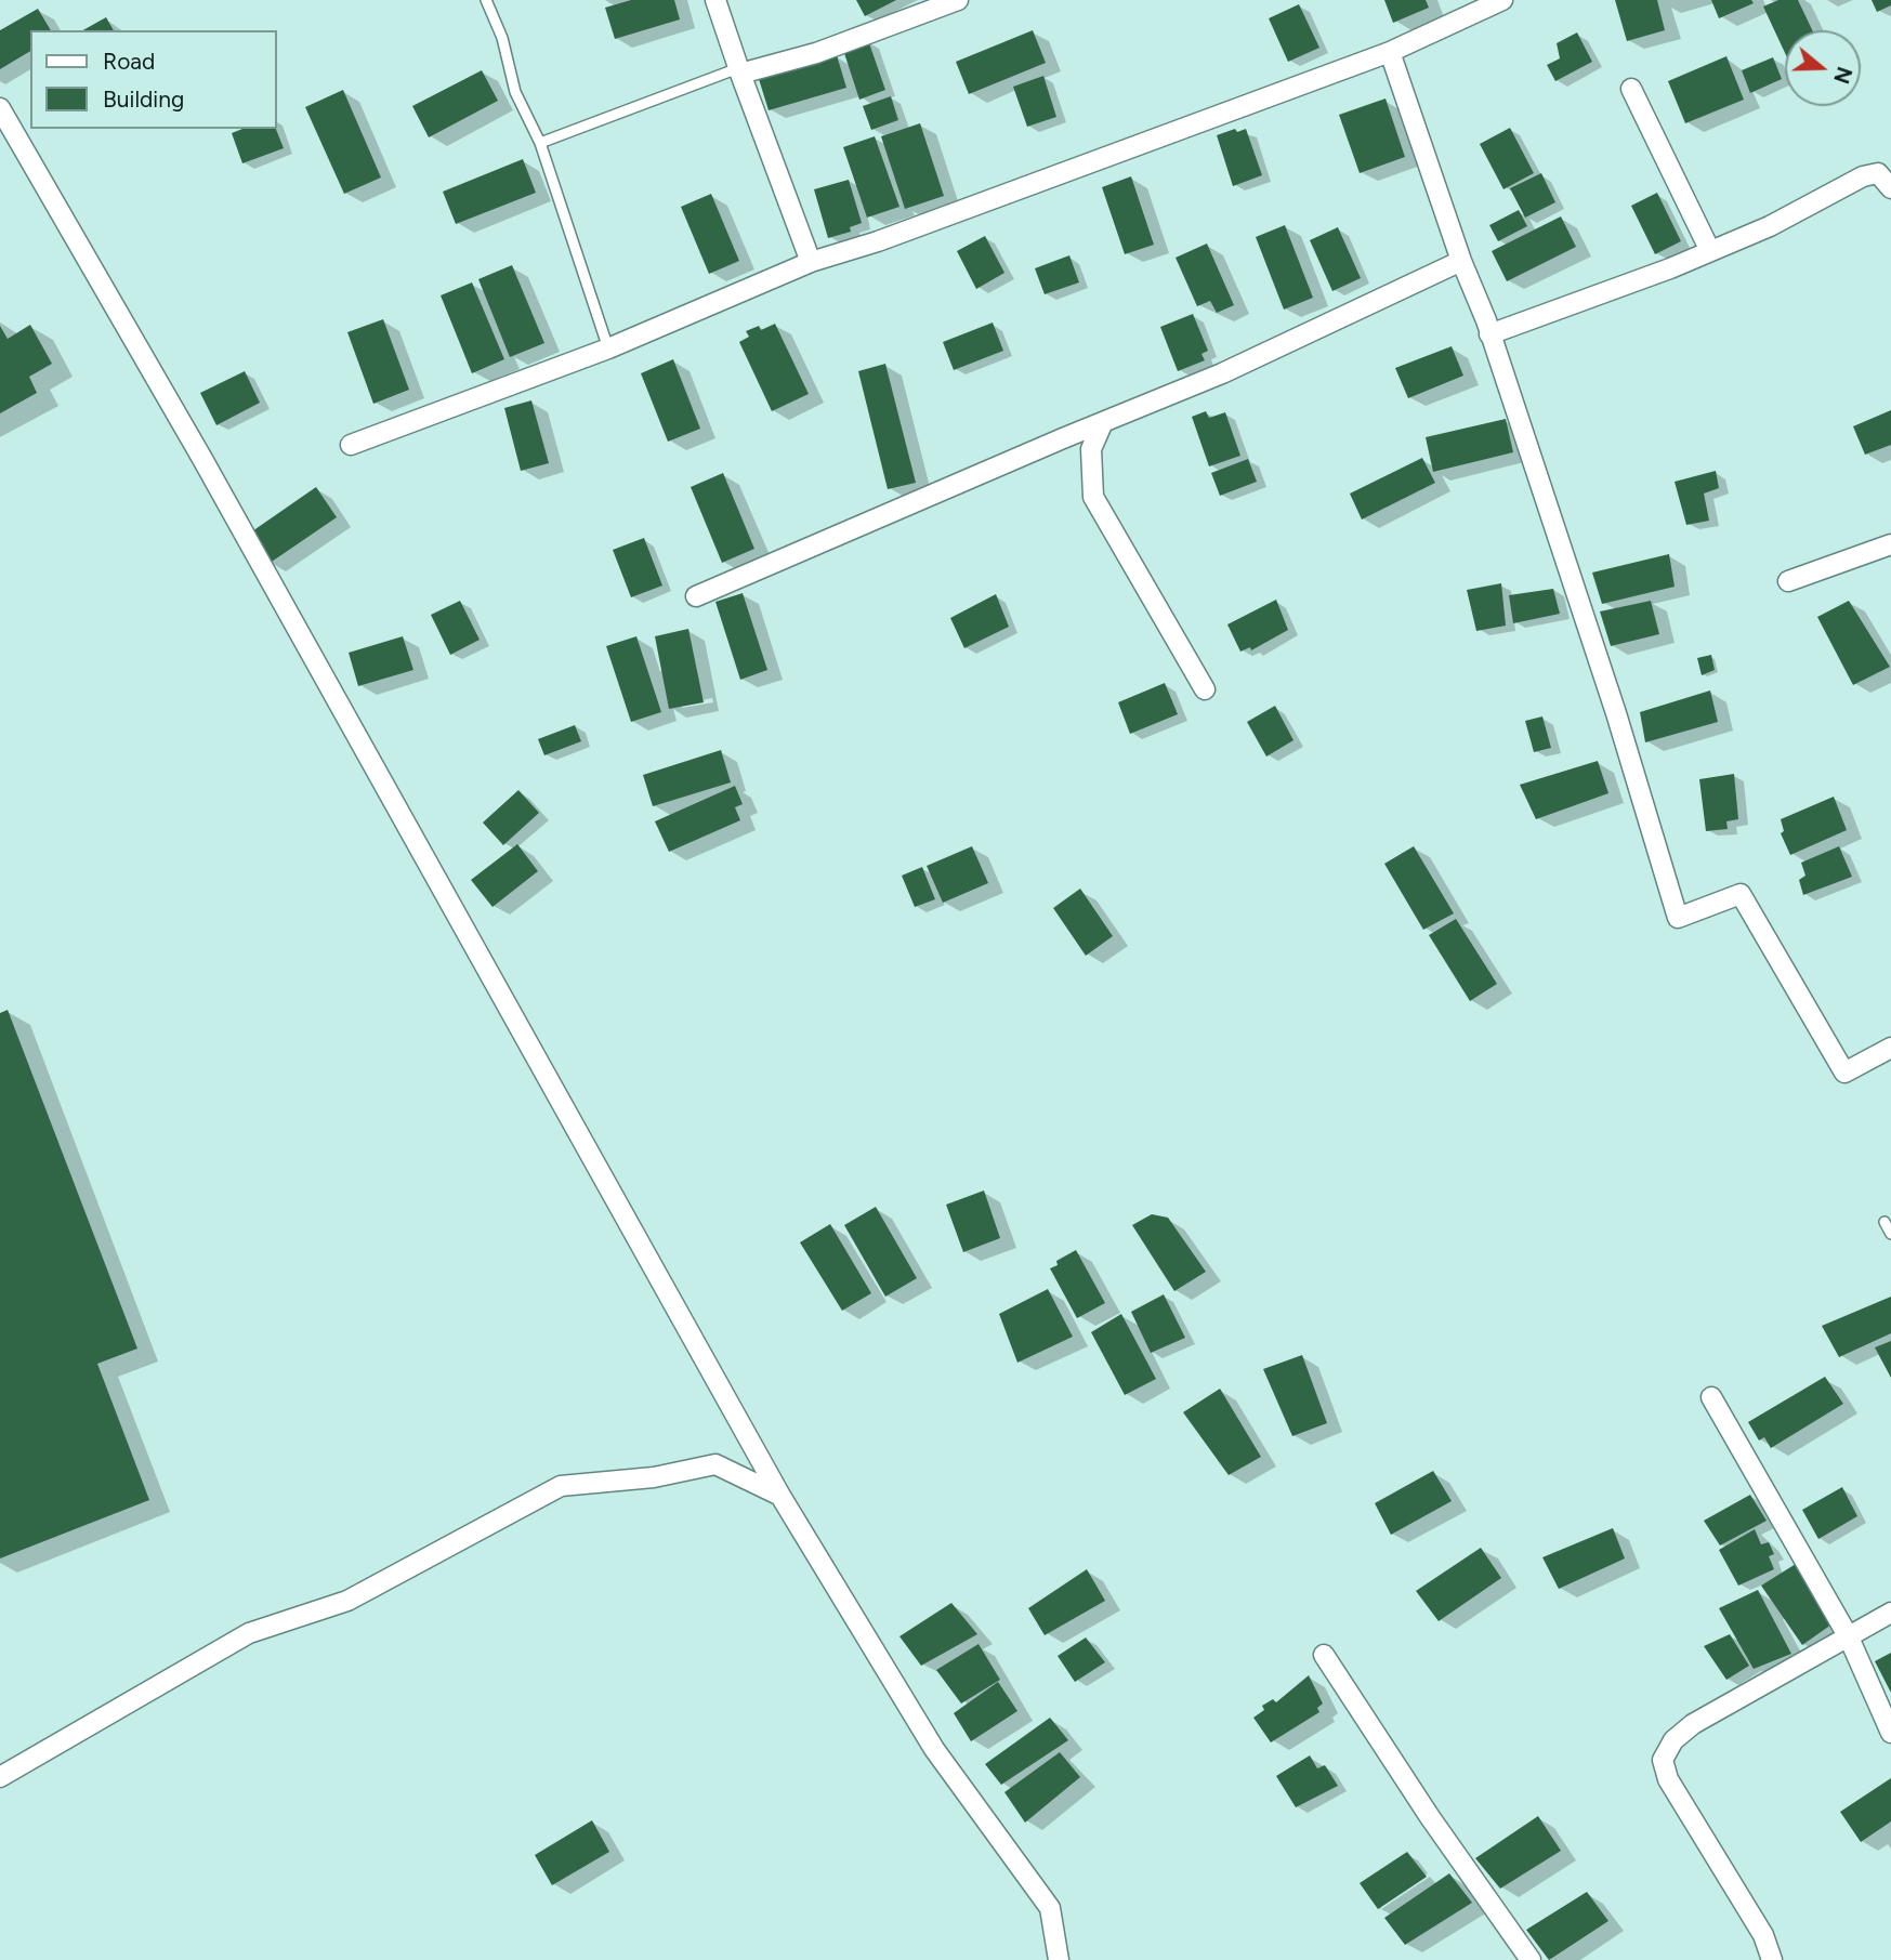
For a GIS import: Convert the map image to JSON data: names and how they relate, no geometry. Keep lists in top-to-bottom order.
{
  "legend": ["Road", "Building"],
  "north": "right"
}
